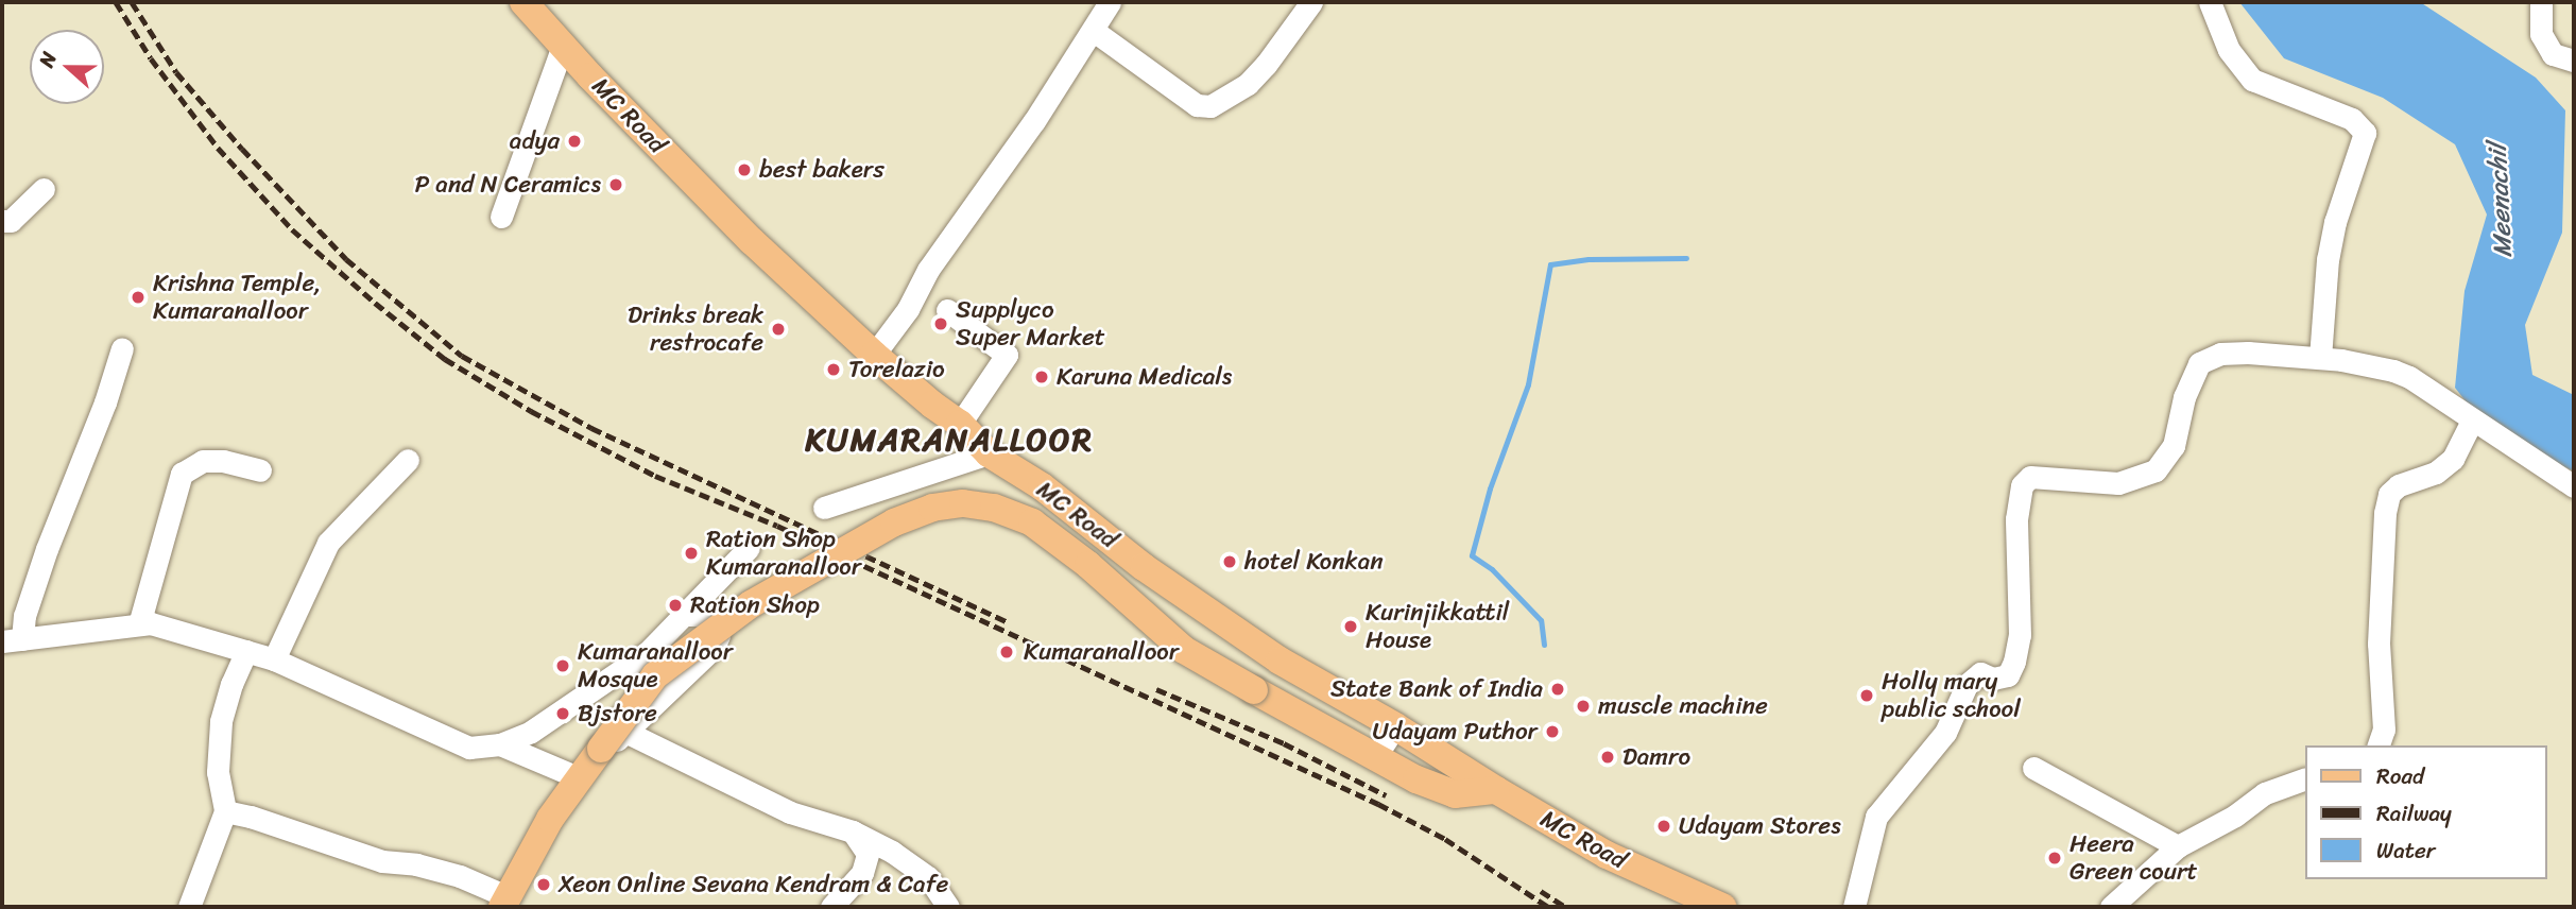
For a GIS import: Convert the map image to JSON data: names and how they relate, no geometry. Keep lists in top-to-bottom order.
{
  "streets": {
    "main road": ["MC Road"]
  },
  "districts": ["KUMARANALLOOR"],
  "water": ["Meenachil"],
  "places": [
    "adya",
    "best bakers",
    "P and N Ceramics",
    "Krishna Temple, Kumaranalloor",
    "Supplyco Super Market",
    "Drinks break restrocafe",
    "Torelazio",
    "Karuna Medicals",
    "Ration Shop Kumaranalloor",
    "hotel Konkan",
    "Ration Shop",
    "Kurinjikkattil House",
    "Kumaranalloor",
    "Kumaranalloor Mosque",
    "State Bank of India",
    "Holly mary public school",
    "muscle machine",
    "Bjstore",
    "Udayam Puthor",
    "Damro",
    "Udayam Stores",
    "Heera Green court",
    "Xeon Online Sevana Kendram & Cafe"
  ],
  "legend": ["Road", "Railway", "Water"],
  "north": "left"
}
